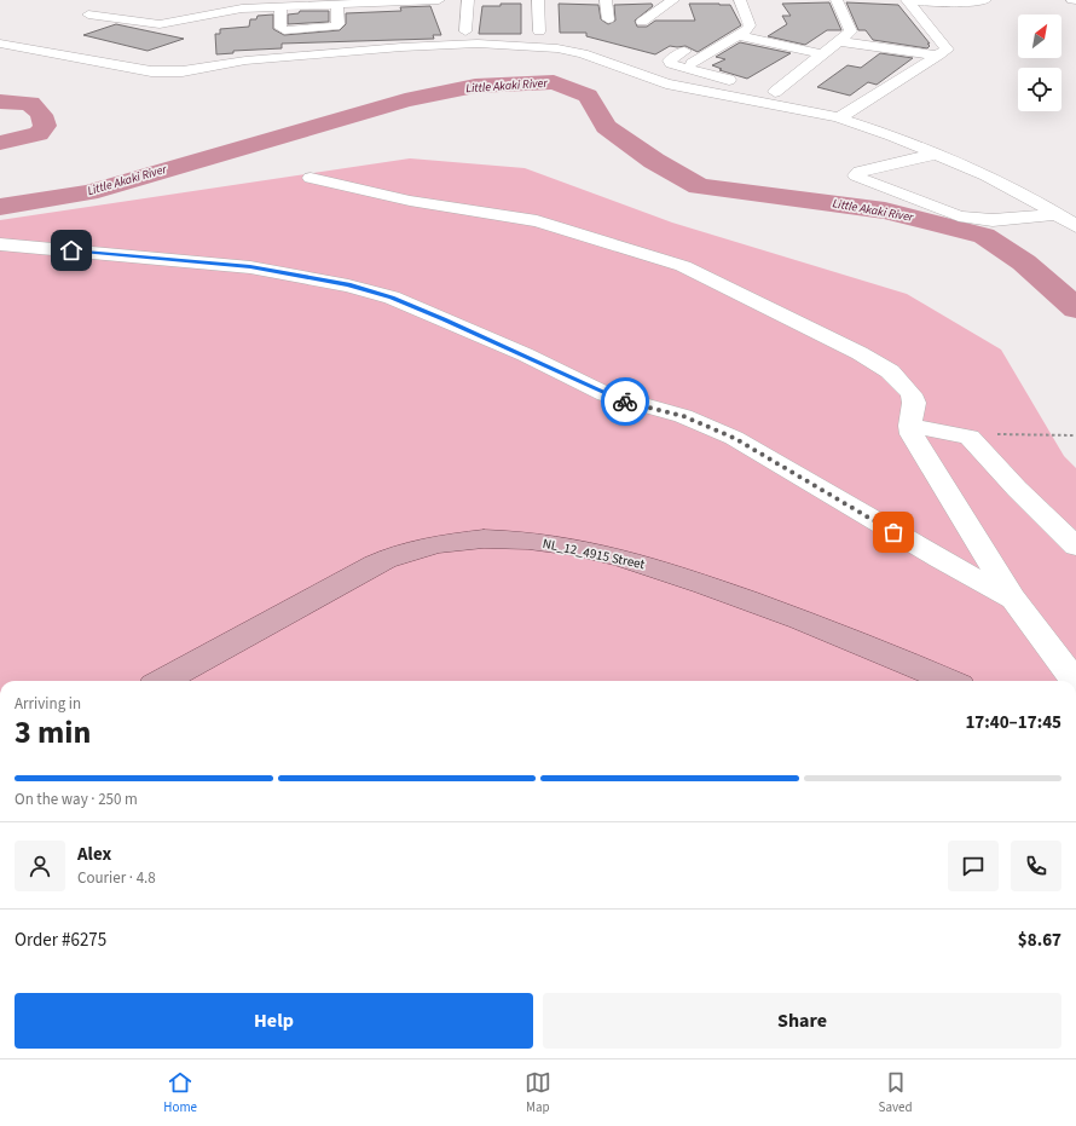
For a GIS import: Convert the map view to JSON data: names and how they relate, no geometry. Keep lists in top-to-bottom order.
{
  "streets": {
    "main road": ["NL_12_4915 Street"]
  },
  "water": ["Little Akaki River"],
  "north": "top right",
  "page": {
    "heading": ["3 min", "Arriving in", "17:40–17:45"],
    "panel": [
      "Alex",
      "Courier · 4.8",
      "Order #6275",
      "$8.67"
    ],
    "bar": "On the way · 250 m",
    "buttons": ["Help", "Share"],
    "tabs": ["Home", "Map", "Saved"]
  }
}
